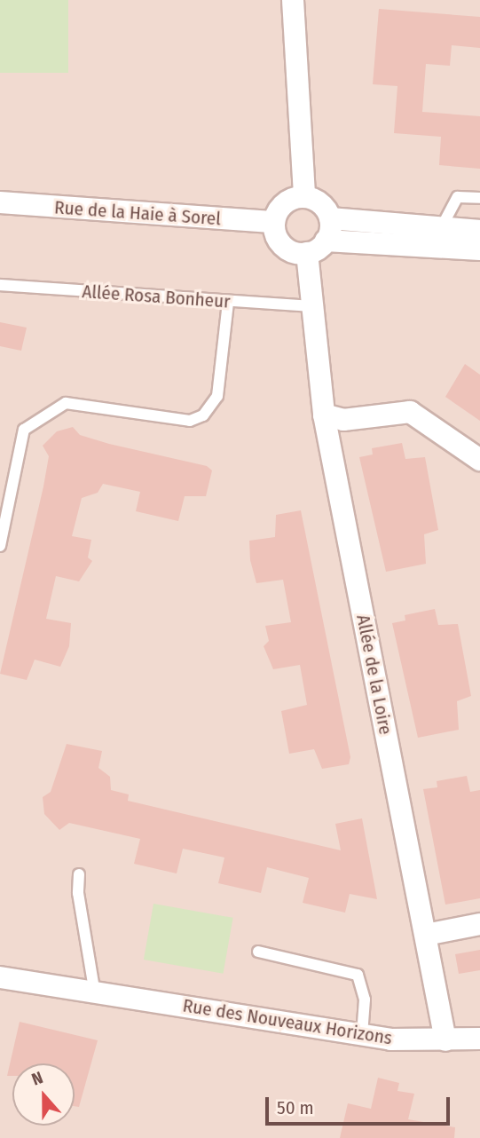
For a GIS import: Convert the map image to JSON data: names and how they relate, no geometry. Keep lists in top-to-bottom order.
{
  "streets": {
    "street": ["Rue de la Haie à Sorel", "Allée de la Loire", "Rue des Nouveaux Horizons"],
    "lane": ["Allée Rosa Bonheur"]
  },
  "crossings": [
    ["Rue de la Haie à Sorel", "Allée de la Loire"],
    ["Allée Rosa Bonheur", "Allée de la Loire"],
    ["Allée de la Loire", "Rue des Nouveaux Horizons"]
  ],
  "scale_bar": "50 m",
  "north": "top"
}
